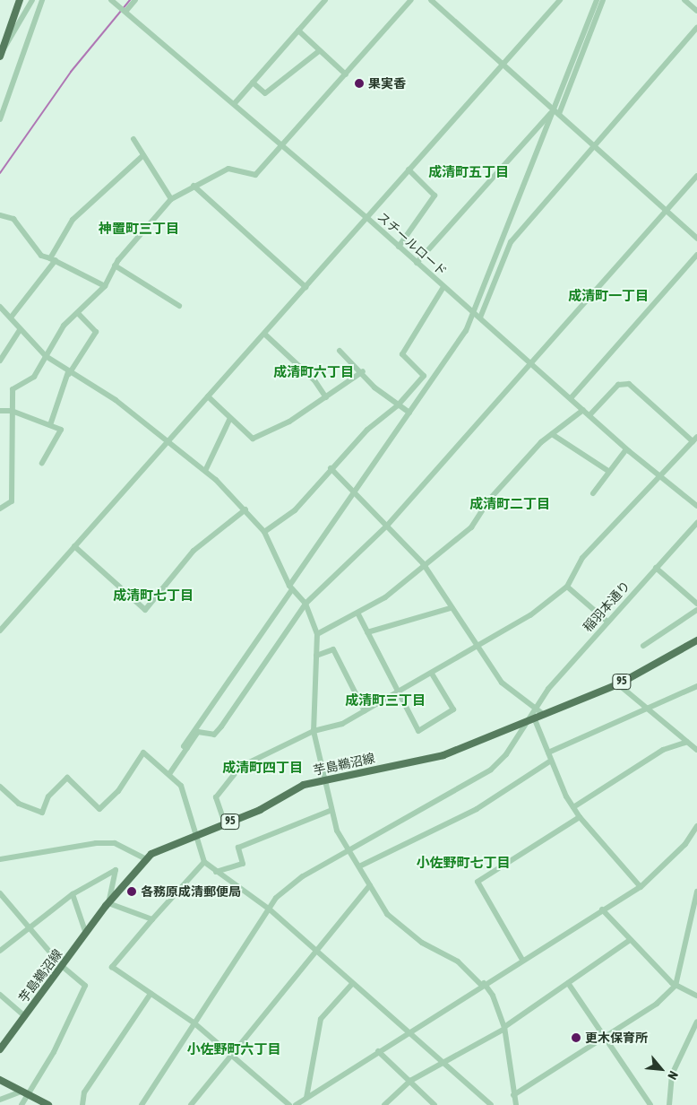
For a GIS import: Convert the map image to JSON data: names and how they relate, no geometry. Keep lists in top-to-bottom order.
{
  "streets": {
    "main road": ["95", "芋島鵜沼線"],
    "street": ["スチールロード", "稲羽本通り"]
  },
  "crossings": [
    ["稲羽本通り", "芋島鵜沼線"]
  ],
  "districts": [
    "成清町五丁目",
    "神置町三丁目",
    "成清町一丁目",
    "成清町六丁目",
    "成清町二丁目",
    "成清町七丁目",
    "成清町三丁目",
    "成清町四丁目",
    "小佐野町七丁目",
    "小佐野町六丁目"
  ],
  "places": ["果実香", "各務原成清郵便局", "更木保育所"],
  "north": "bottom right"
}
